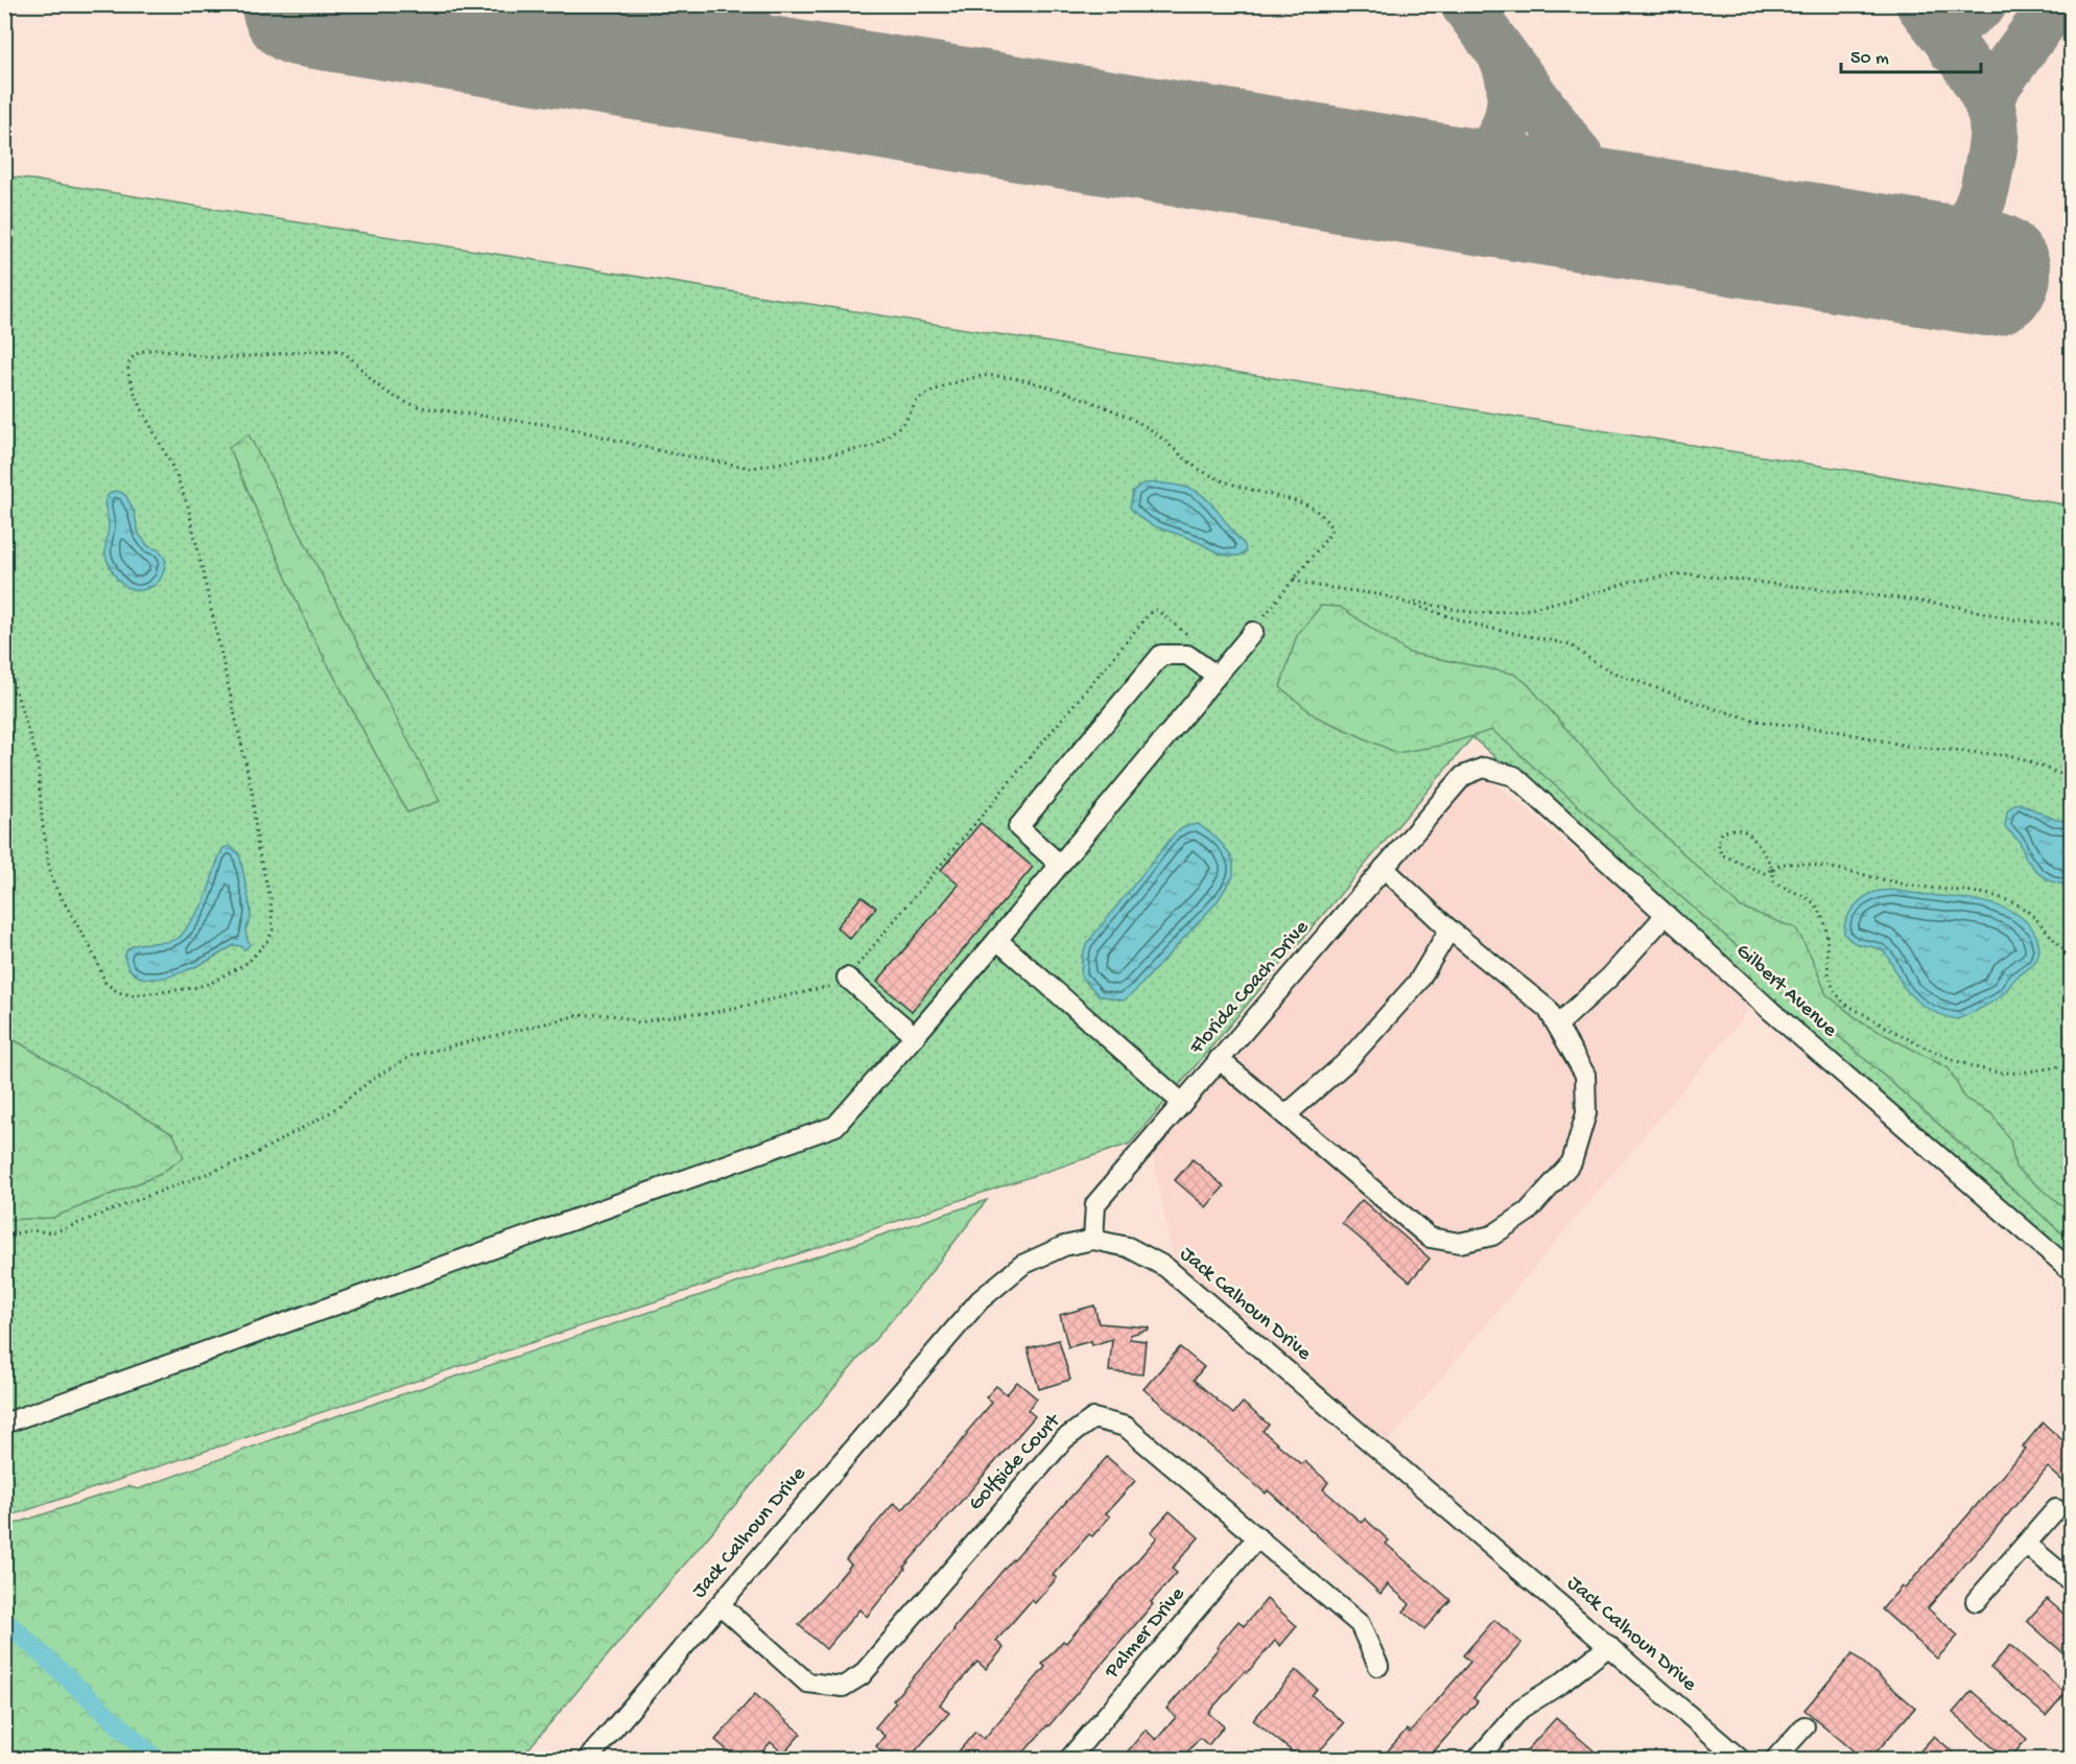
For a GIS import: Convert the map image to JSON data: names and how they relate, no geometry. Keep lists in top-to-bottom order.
{
  "streets": {
    "street": [
      "Florida Coach Drive",
      "Gilbert Avenue",
      "Jack Calhoun Drive",
      "Golfside Court",
      "Palmer Drive"
    ]
  },
  "crossings": [
    ["Florida Coach Drive", "Gilbert Avenue"],
    ["Florida Coach Drive", "Jack Calhoun Drive"],
    ["Jack Calhoun Drive", "Golfside Court"],
    ["Golfside Court", "Palmer Drive"]
  ],
  "scale_bar": "50 m"
}
